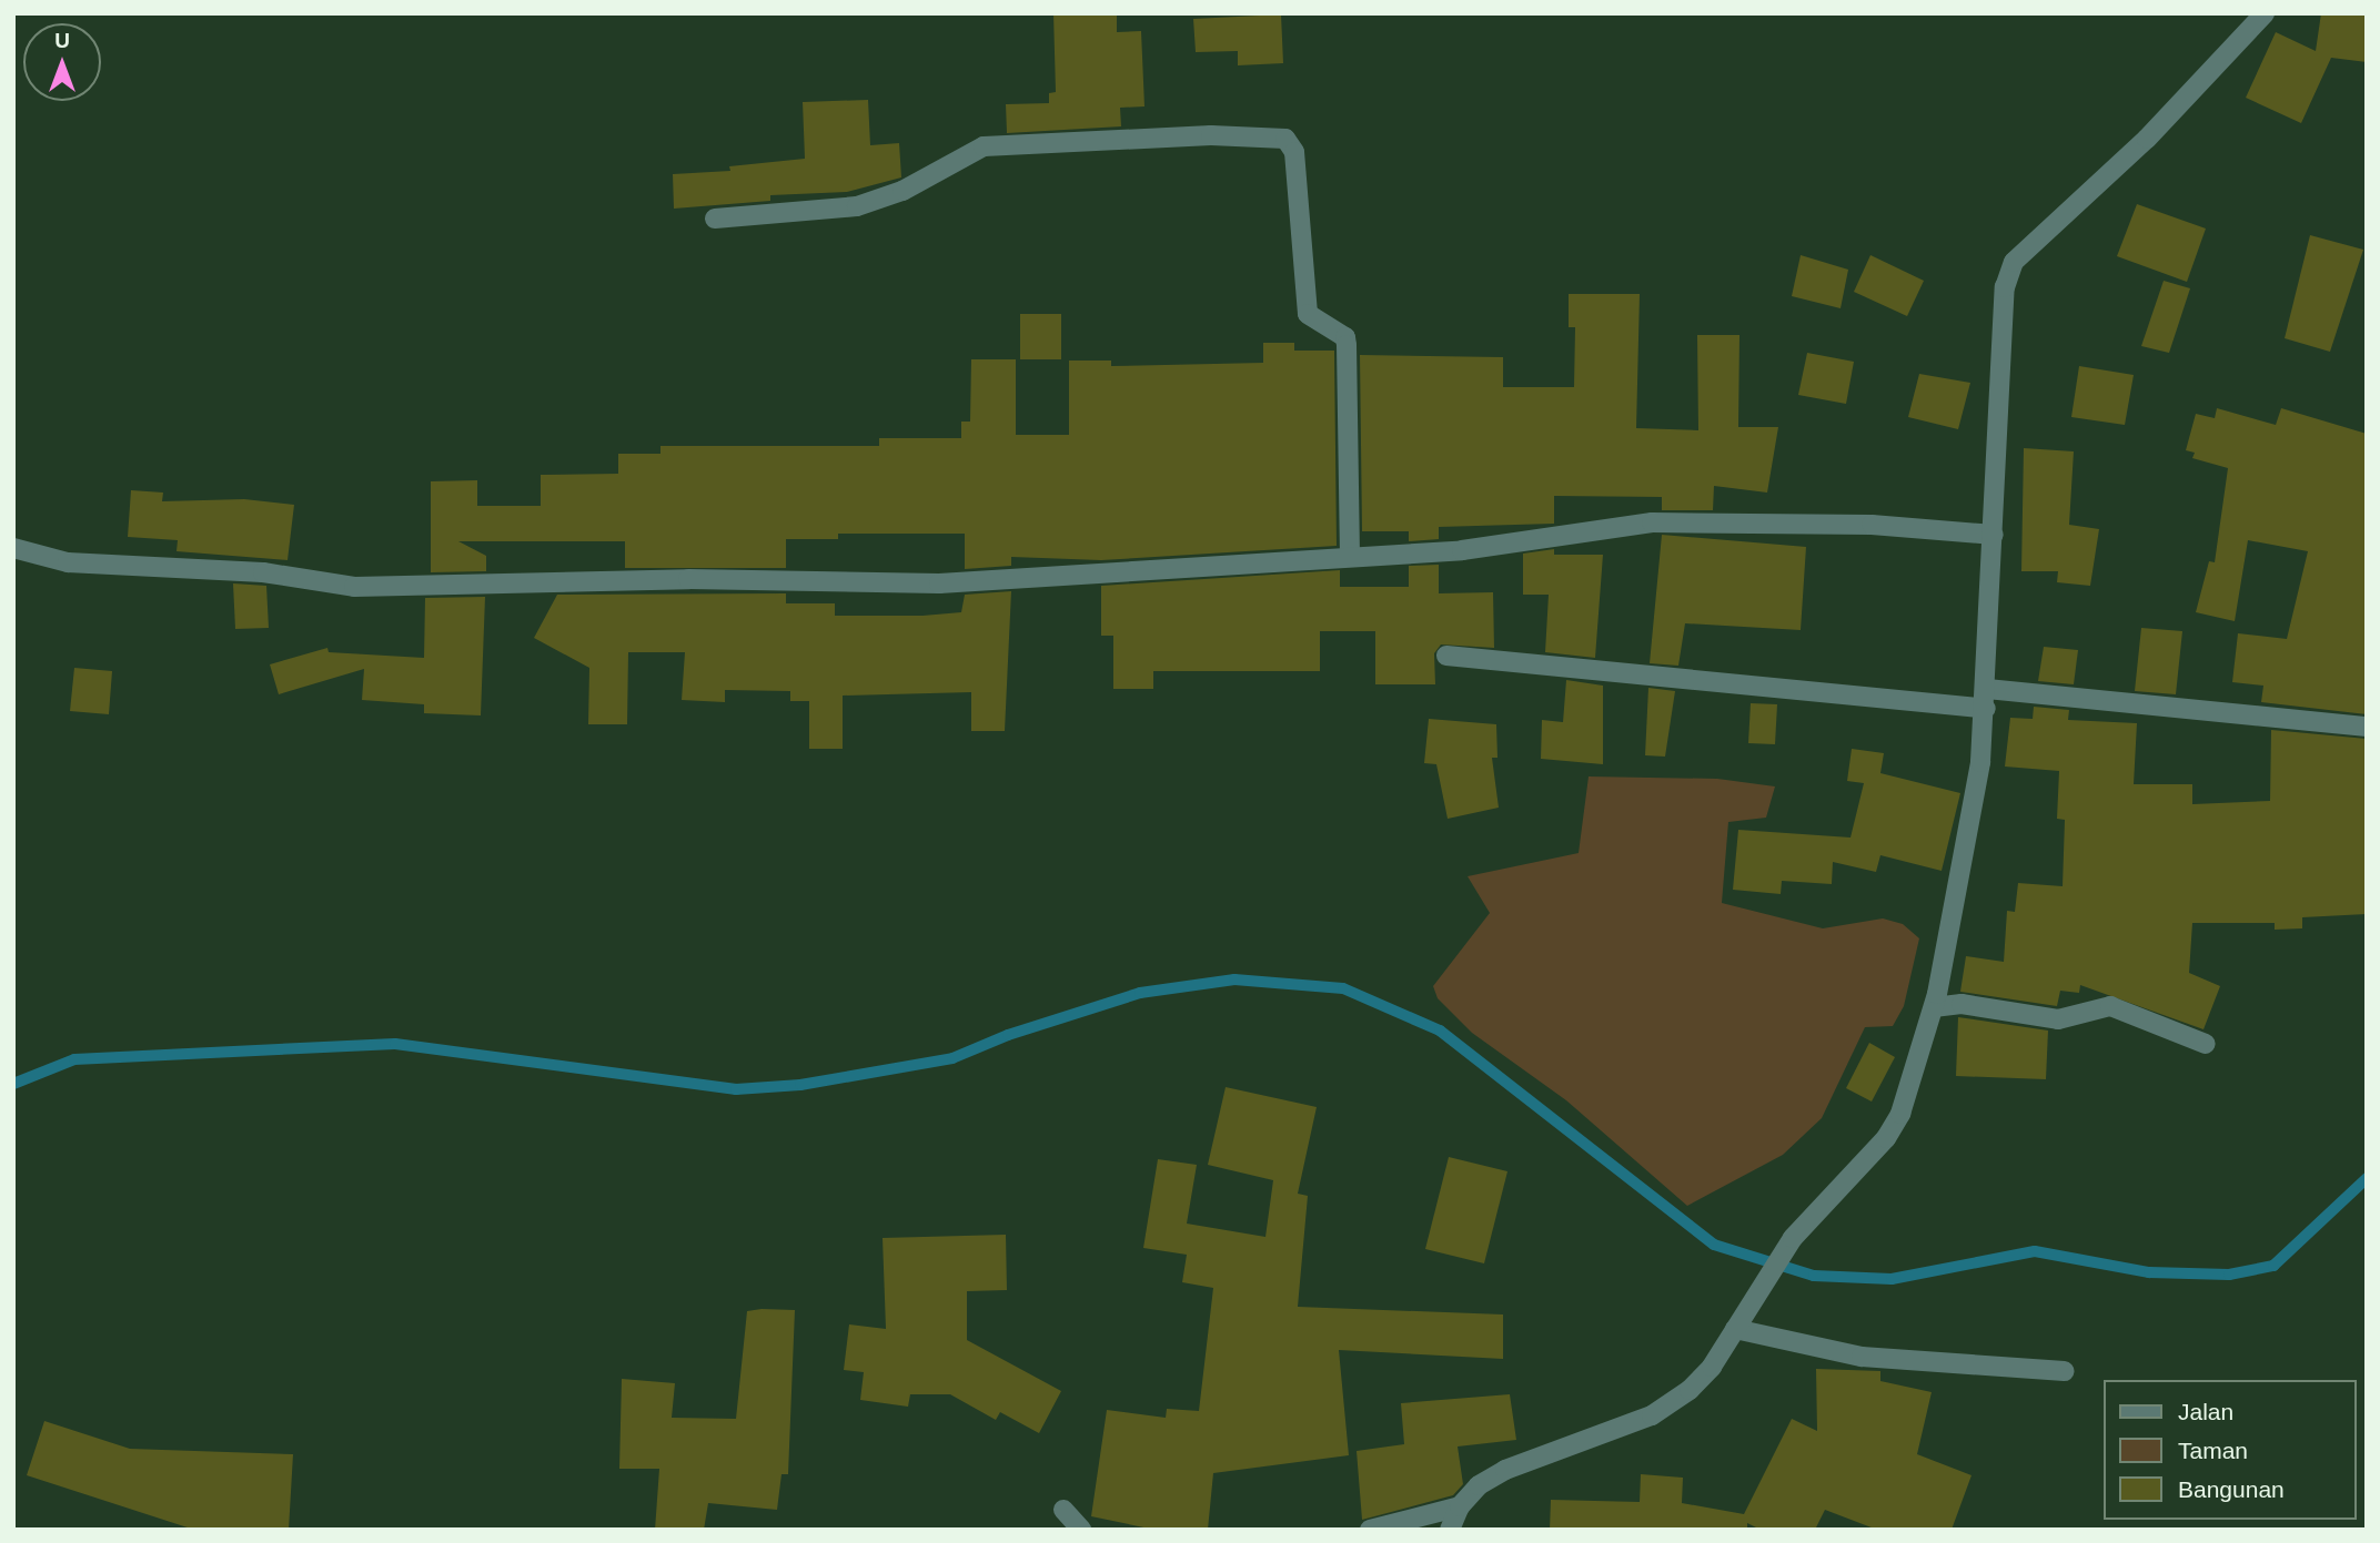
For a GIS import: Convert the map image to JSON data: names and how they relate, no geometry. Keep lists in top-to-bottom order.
{
  "legend": ["Jalan", "Taman", "Bangunan"],
  "north": "top"
}
